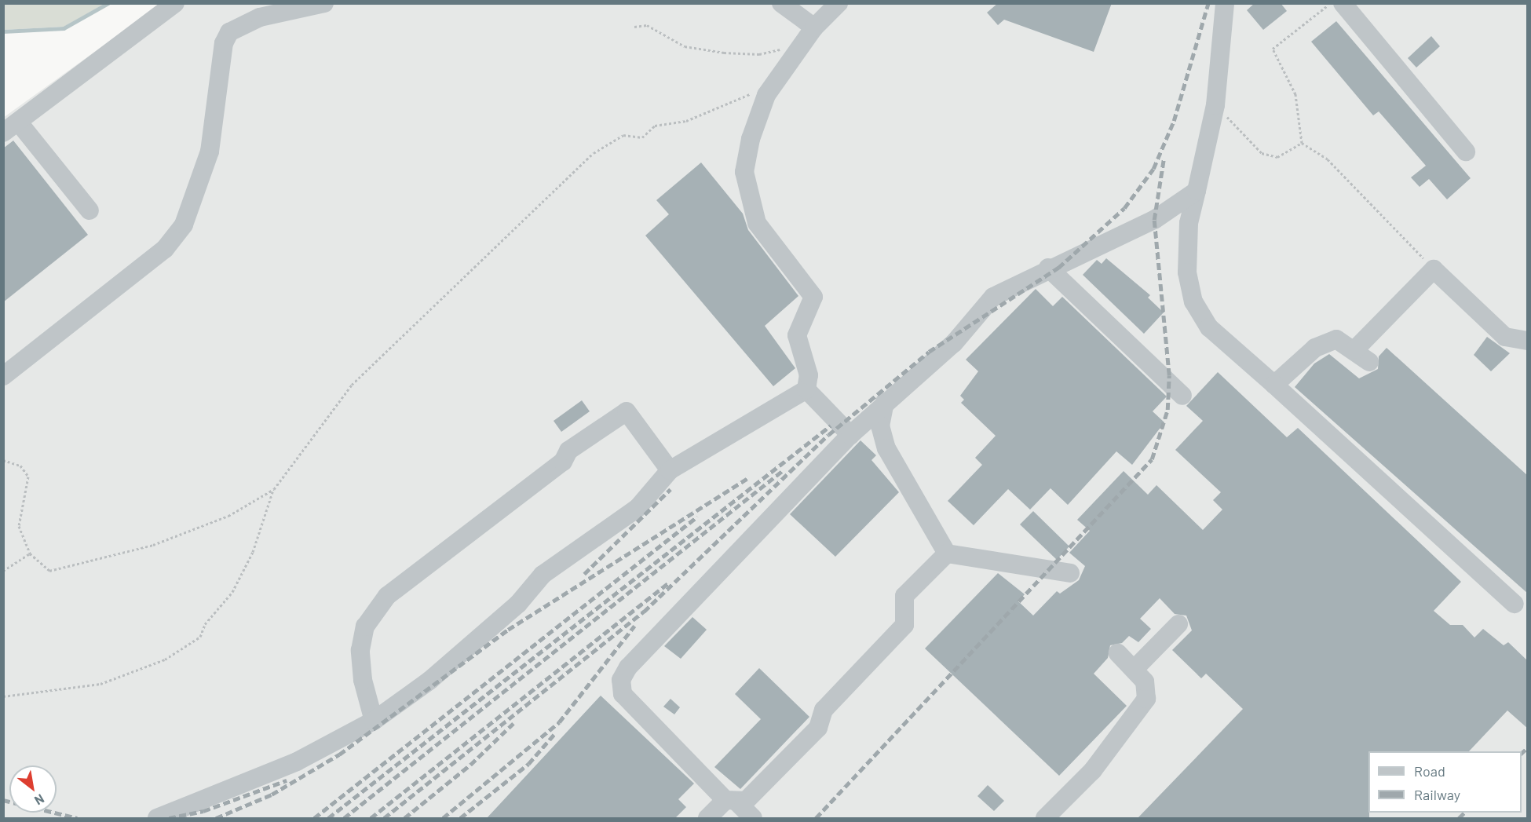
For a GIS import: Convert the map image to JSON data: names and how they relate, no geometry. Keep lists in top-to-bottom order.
{
  "legend": ["Road", "Railway"],
  "north": "bottom right"
}
